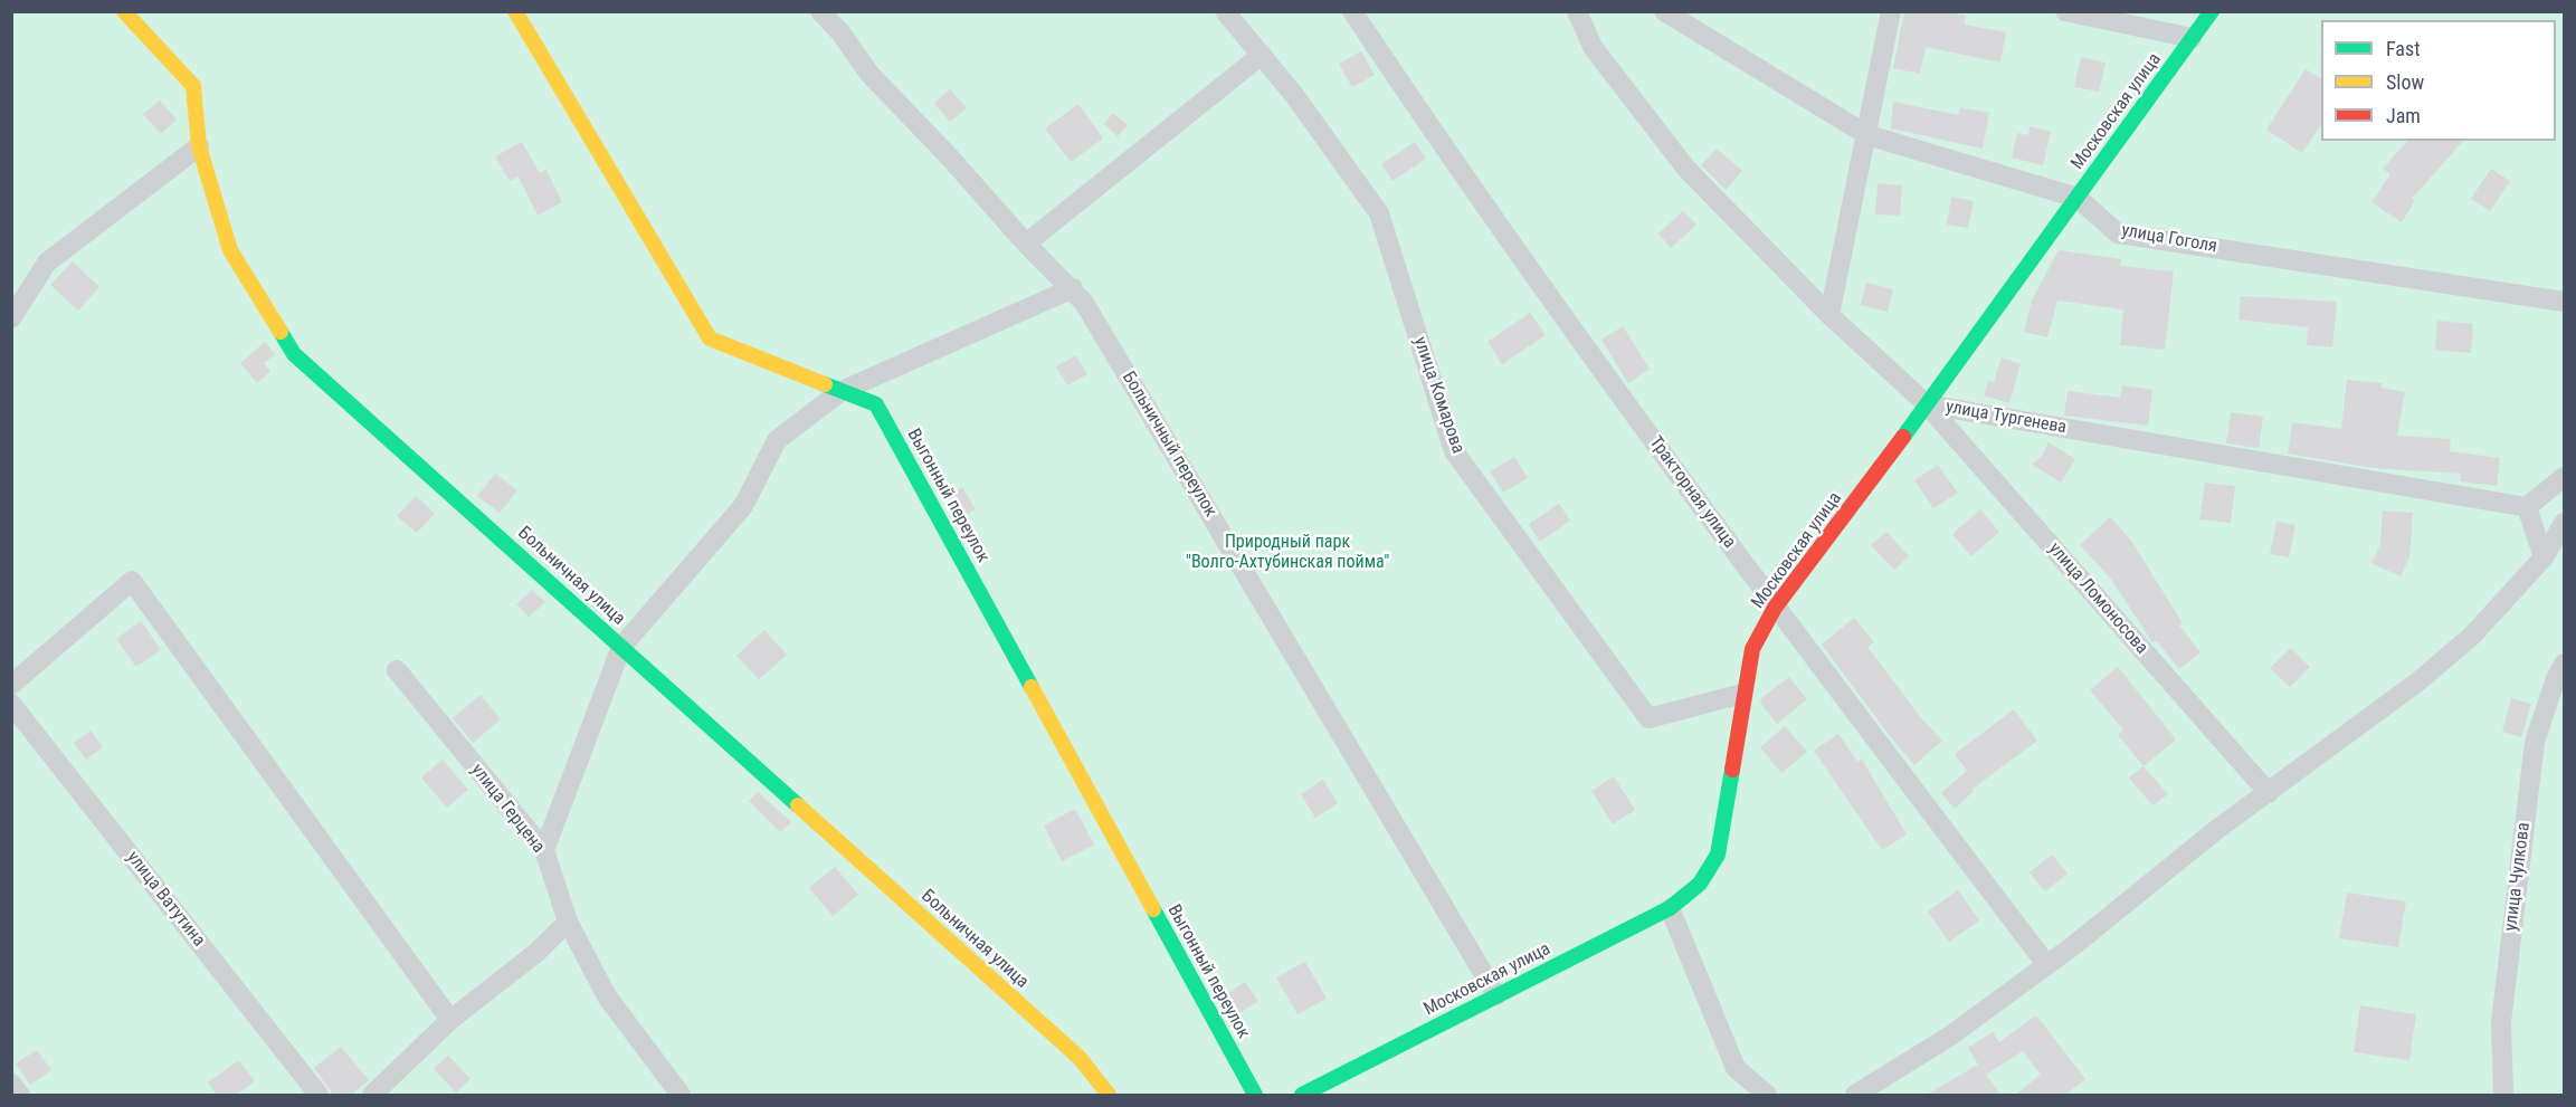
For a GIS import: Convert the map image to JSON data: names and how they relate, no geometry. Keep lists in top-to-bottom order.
{
  "streets": {
    "street": [
      "Московская улица",
      "улица Гоголя",
      "улица Комарова",
      "улица Тургенева",
      "Больничный переулок",
      "Тракторная улица",
      "Выгонный переулок",
      "Больничная улица",
      "улица Ломоносова",
      "улица Герцена",
      "улица Чулкова",
      "улица Ватутина"
    ]
  },
  "crossings": [
    ["Московская улица", "улица Гоголя"],
    ["Московская улица", "улица Комарова"],
    ["Московская улица", "улица Тургенева"],
    ["Московская улица", "Больничный переулок"],
    ["Московская улица", "Тракторная улица"],
    ["Московская улица", "улица Ломоносова"],
    ["улица Тургенева", "улица Ломоносова"]
  ],
  "parks": ["Природный парк \"Волго-Ахтубинская пойма\""],
  "legend": ["Fast", "Slow", "Jam"]
}
